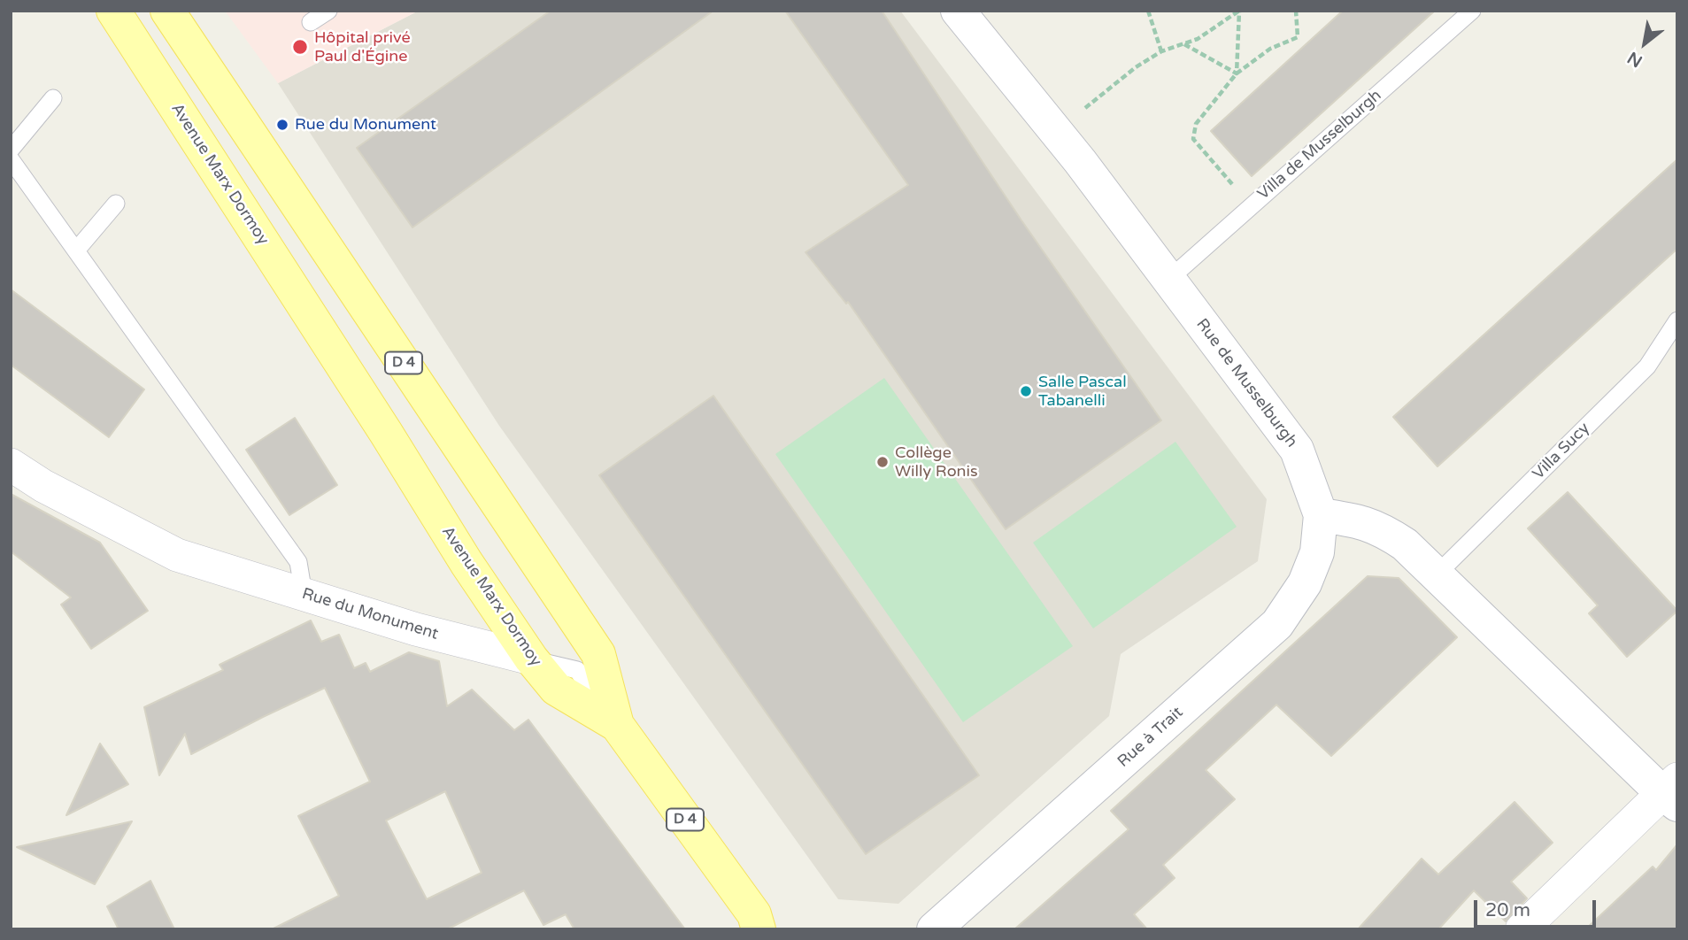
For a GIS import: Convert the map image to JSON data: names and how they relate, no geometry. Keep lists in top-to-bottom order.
{
  "streets": {
    "main road": ["Avenue Marx Dormoy", "D 4"],
    "street": ["Rue de Musselburgh", "Rue du Monument", "Rue à Trait"],
    "lane": ["Villa de Musselburgh", "Villa Sucy"]
  },
  "crossings": [
    ["Villa de Musselburgh", "Rue de Musselburgh"],
    ["Avenue Marx Dormoy", "D 4"],
    ["Avenue Marx Dormoy", "Rue du Monument"],
    ["Rue de Musselburgh", "Rue à Trait"]
  ],
  "places": [
    "Hôpital privé Paul d'Égine",
    "Rue du Monument",
    "Salle Pascal Tabanelli",
    "Collège Willy Ronis"
  ],
  "scale_bar": "20 m",
  "north": "bottom left"
}
